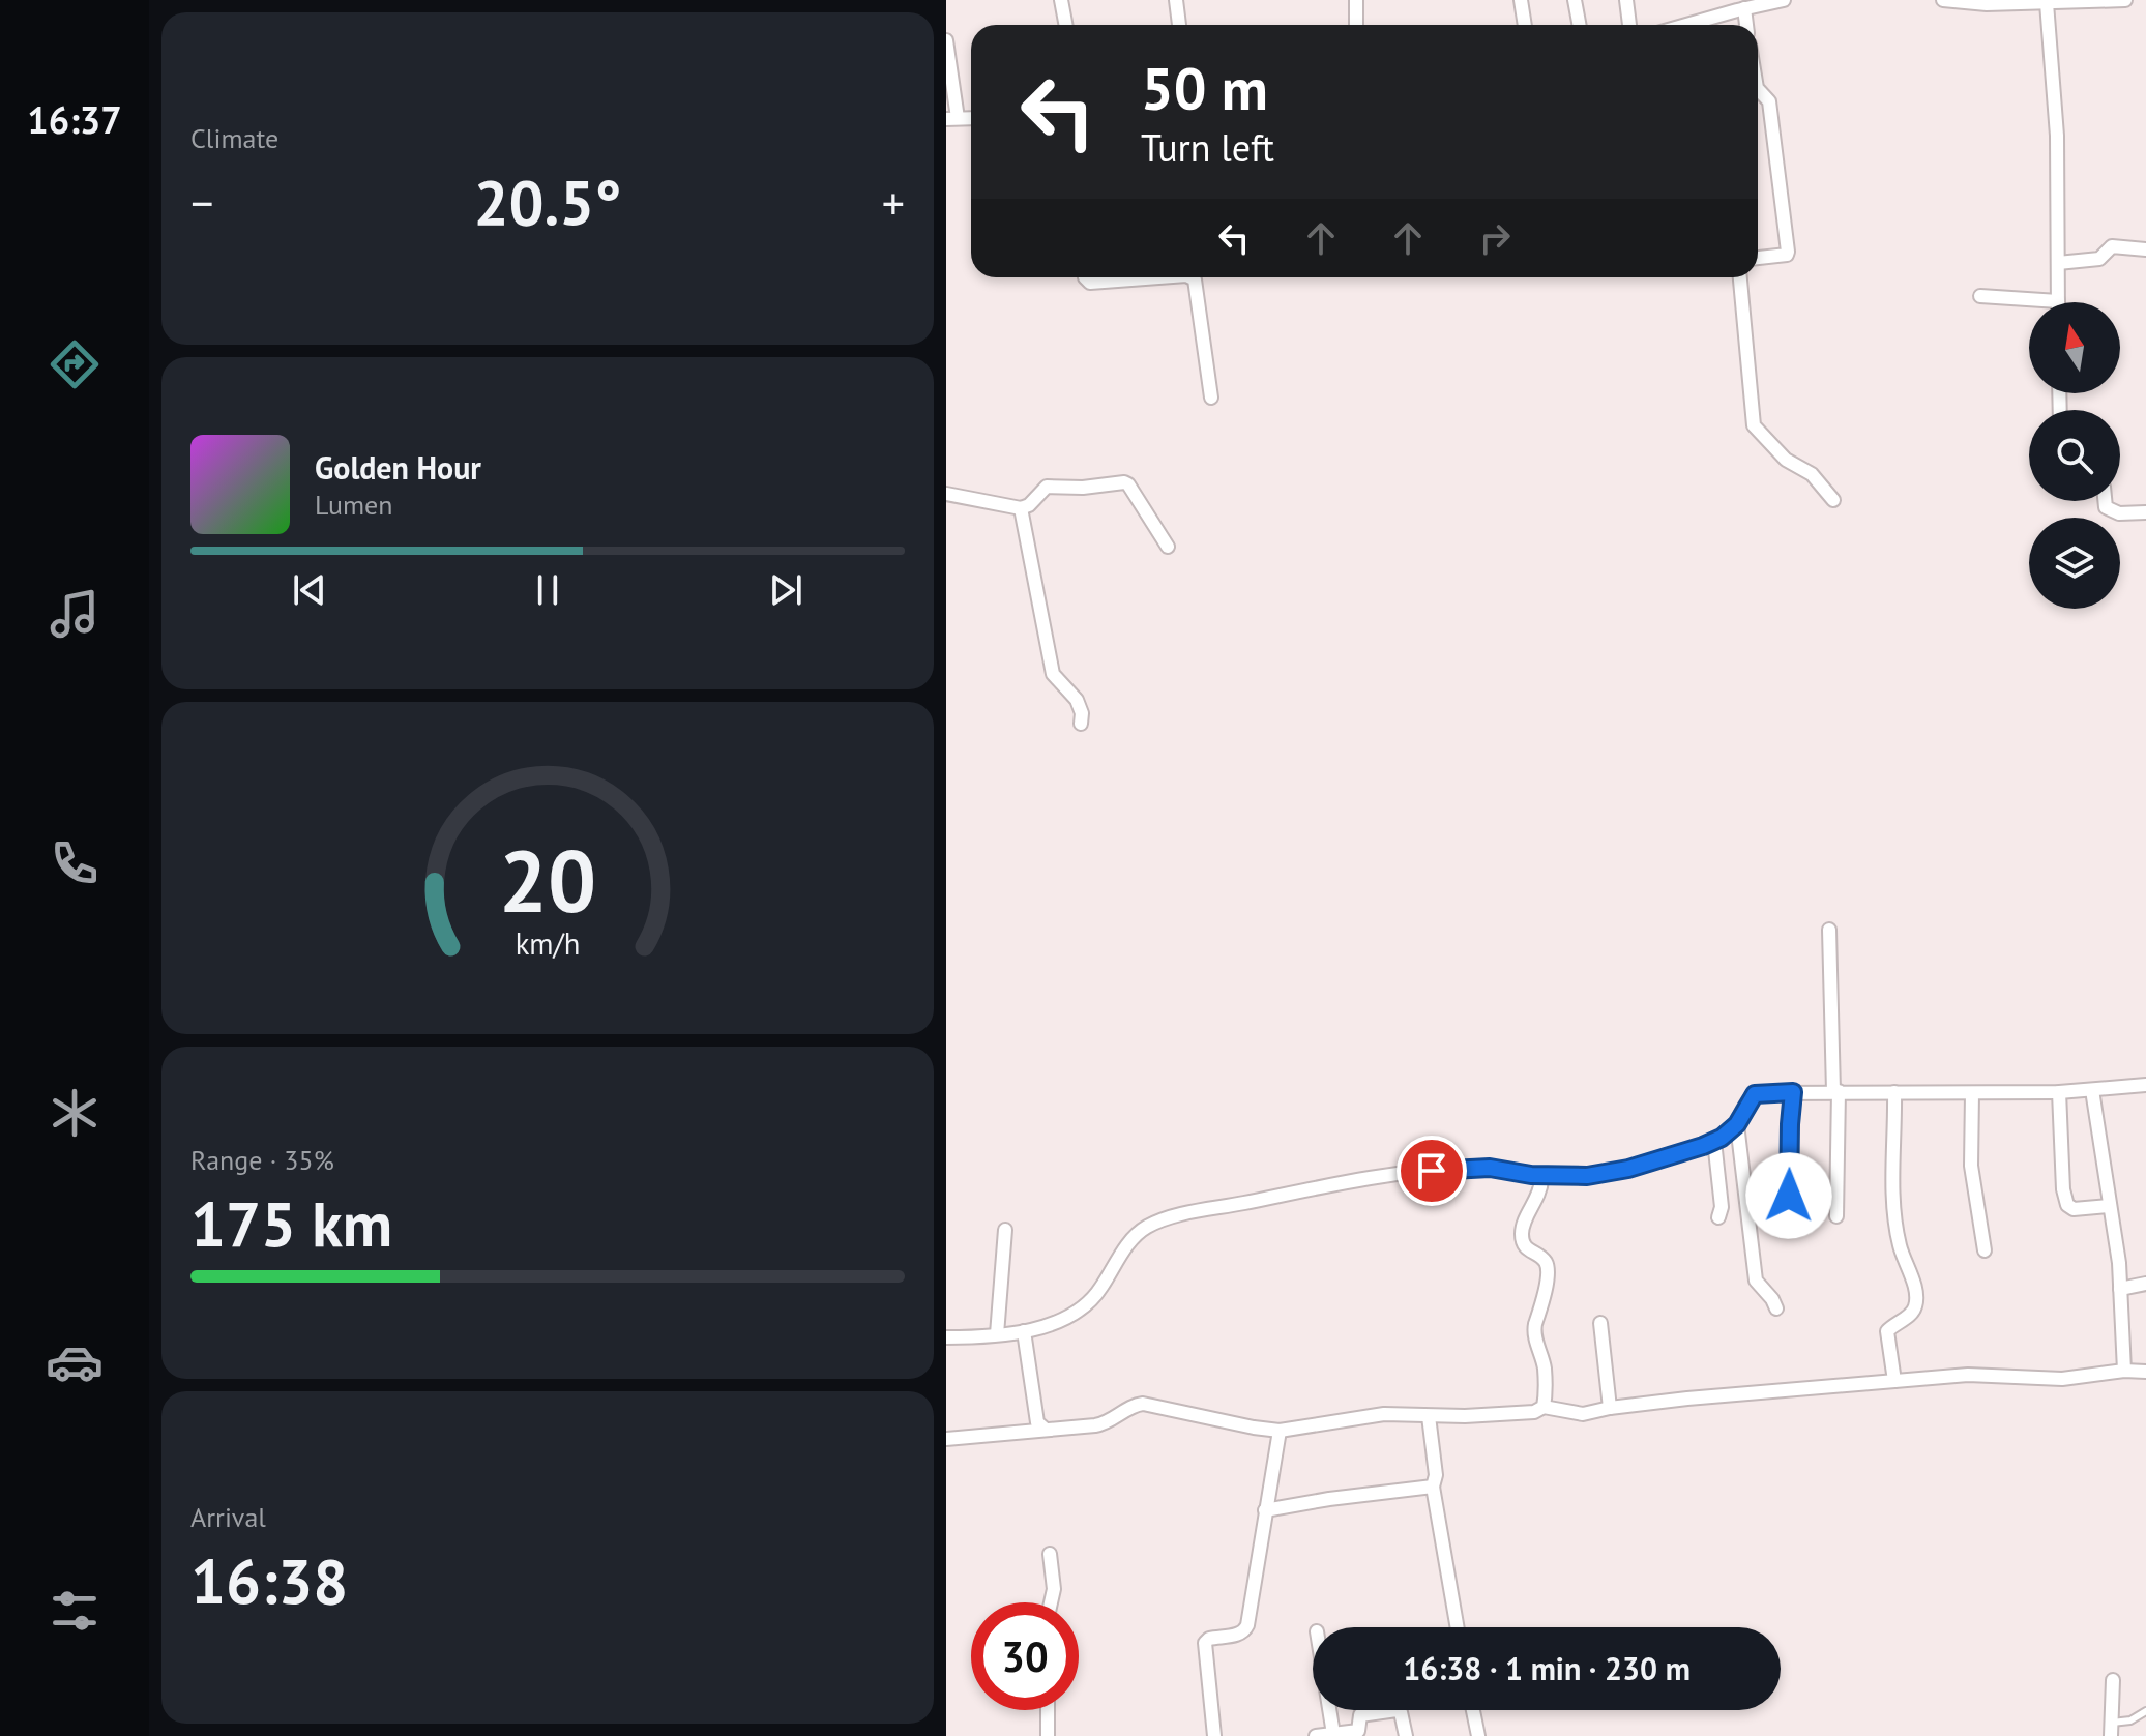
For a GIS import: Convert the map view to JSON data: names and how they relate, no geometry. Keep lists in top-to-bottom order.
{
  "north": "top",
  "page": {
    "tabs": "16:37",
    "tile": [
      "Climate",
      ["Range · 35%", "175 km"],
      ["Arrival", "16:38"]
    ],
    "turn": ["50 m", "Turn left"],
    "heat": ["−", "20.5°", "+"],
    "song": ["Golden Hour", "Lumen"],
    "limit": "30",
    "trip": "16:38 · 1 min · 230 m",
    "gauge": ["20", "km/h"]
  }
}
